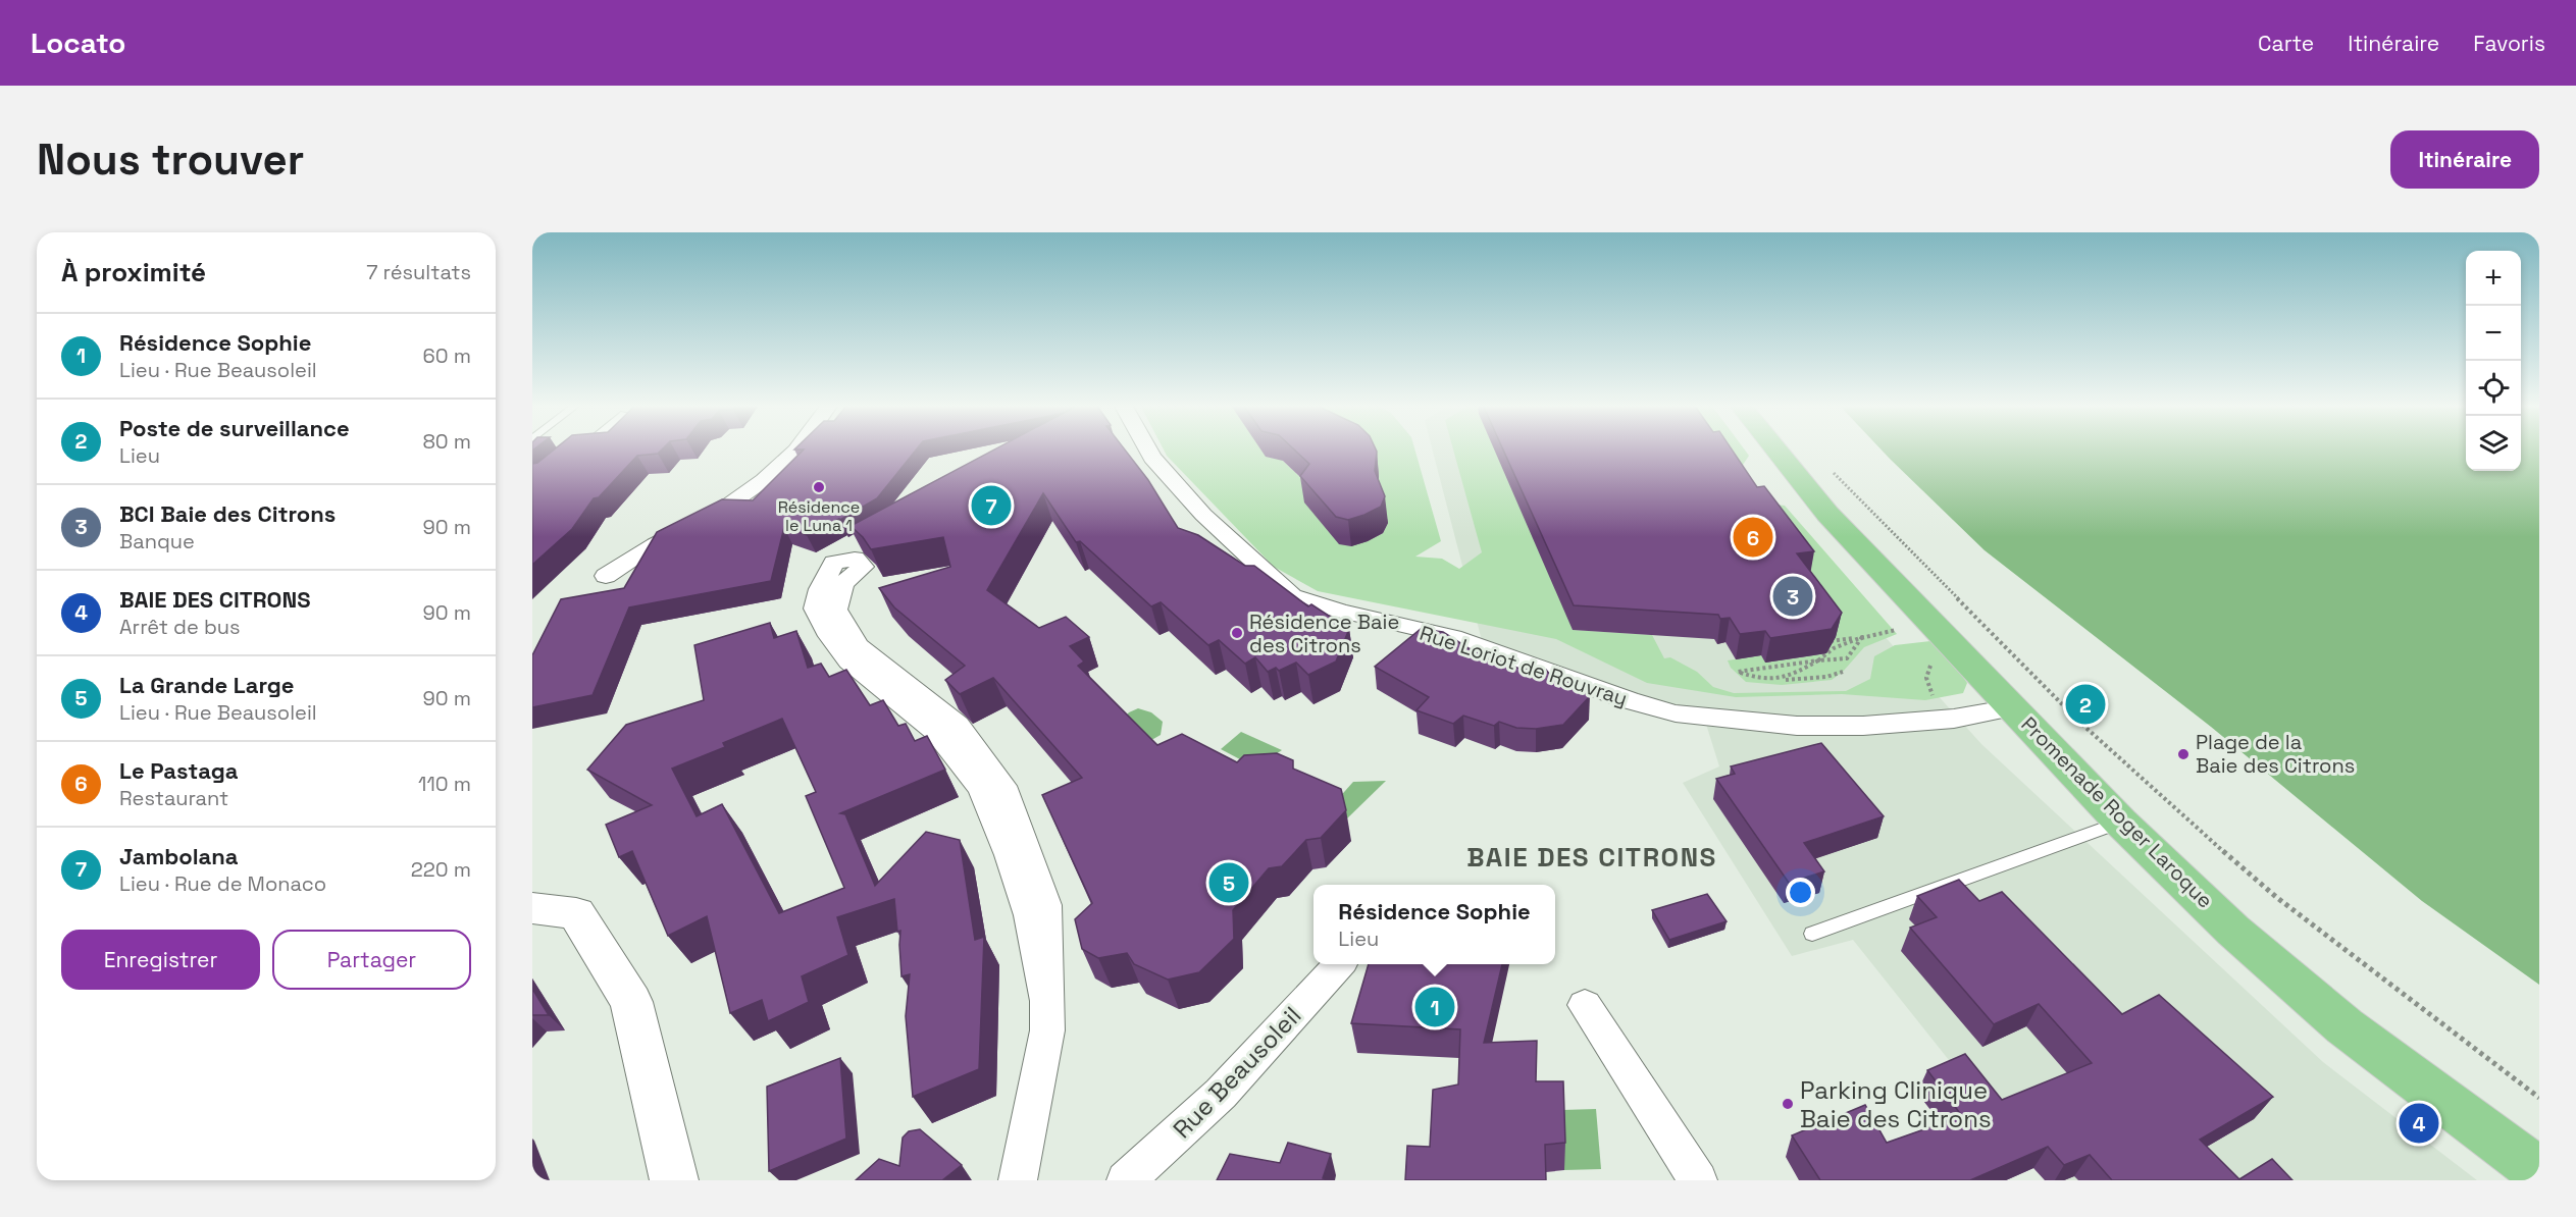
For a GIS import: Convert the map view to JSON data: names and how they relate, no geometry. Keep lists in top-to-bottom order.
{
  "streets": {
    "main road": ["Promenade Roger Laroque"],
    "street": ["Rue Loriot de Rouvray", "Rue Beausoleil"]
  },
  "crossings": [
    ["Rue Loriot de Rouvray", "Promenade Roger Laroque"]
  ],
  "districts": ["BAIE DES CITRONS"],
  "places": [
    "Résidence le Luna 1",
    "Résidence Baie des Citrons",
    "Plage de la Baie des Citrons",
    "Parking Clinique Baie des Citrons"
  ],
  "page": {
    "header": "Locato",
    "nav": ["Carte", "Itinéraire", "Favoris"],
    "buttons": [
      "Itinéraire",
      ["Enregistrer", "Partager"]
    ],
    "title": "Nous trouver",
    "heading": ["À proximité", "7 résultats"],
    "map_buttons": ["+", "−"],
    "list": [
      {
        "mark": "1",
        "name": "Résidence Sophie",
        "note": "Lieu · Rue Beausoleil",
        "value": "60 m"
      },
      {
        "mark": "2",
        "name": "Poste de surveillance",
        "note": "Lieu",
        "value": "80 m"
      },
      {
        "mark": "3",
        "name": "BCI Baie des Citrons",
        "note": "Banque",
        "value": "90 m"
      },
      {
        "mark": "4",
        "name": "BAIE DES CITRONS",
        "note": "Arrêt de bus",
        "value": "90 m"
      },
      {
        "mark": "5",
        "name": "La Grande Large",
        "note": "Lieu · Rue Beausoleil",
        "value": "90 m"
      },
      {
        "mark": "6",
        "name": "Le Pastaga",
        "note": "Restaurant",
        "value": "110 m"
      },
      {
        "mark": "7",
        "name": "Jambolana",
        "note": "Lieu · Rue de Monaco",
        "value": "220 m"
      }
    ],
    "pins": [
      "7",
      "6",
      "3",
      "2",
      "5",
      "1",
      "4"
    ],
    "popup": ["Résidence Sophie", "Lieu"]
  }
}
